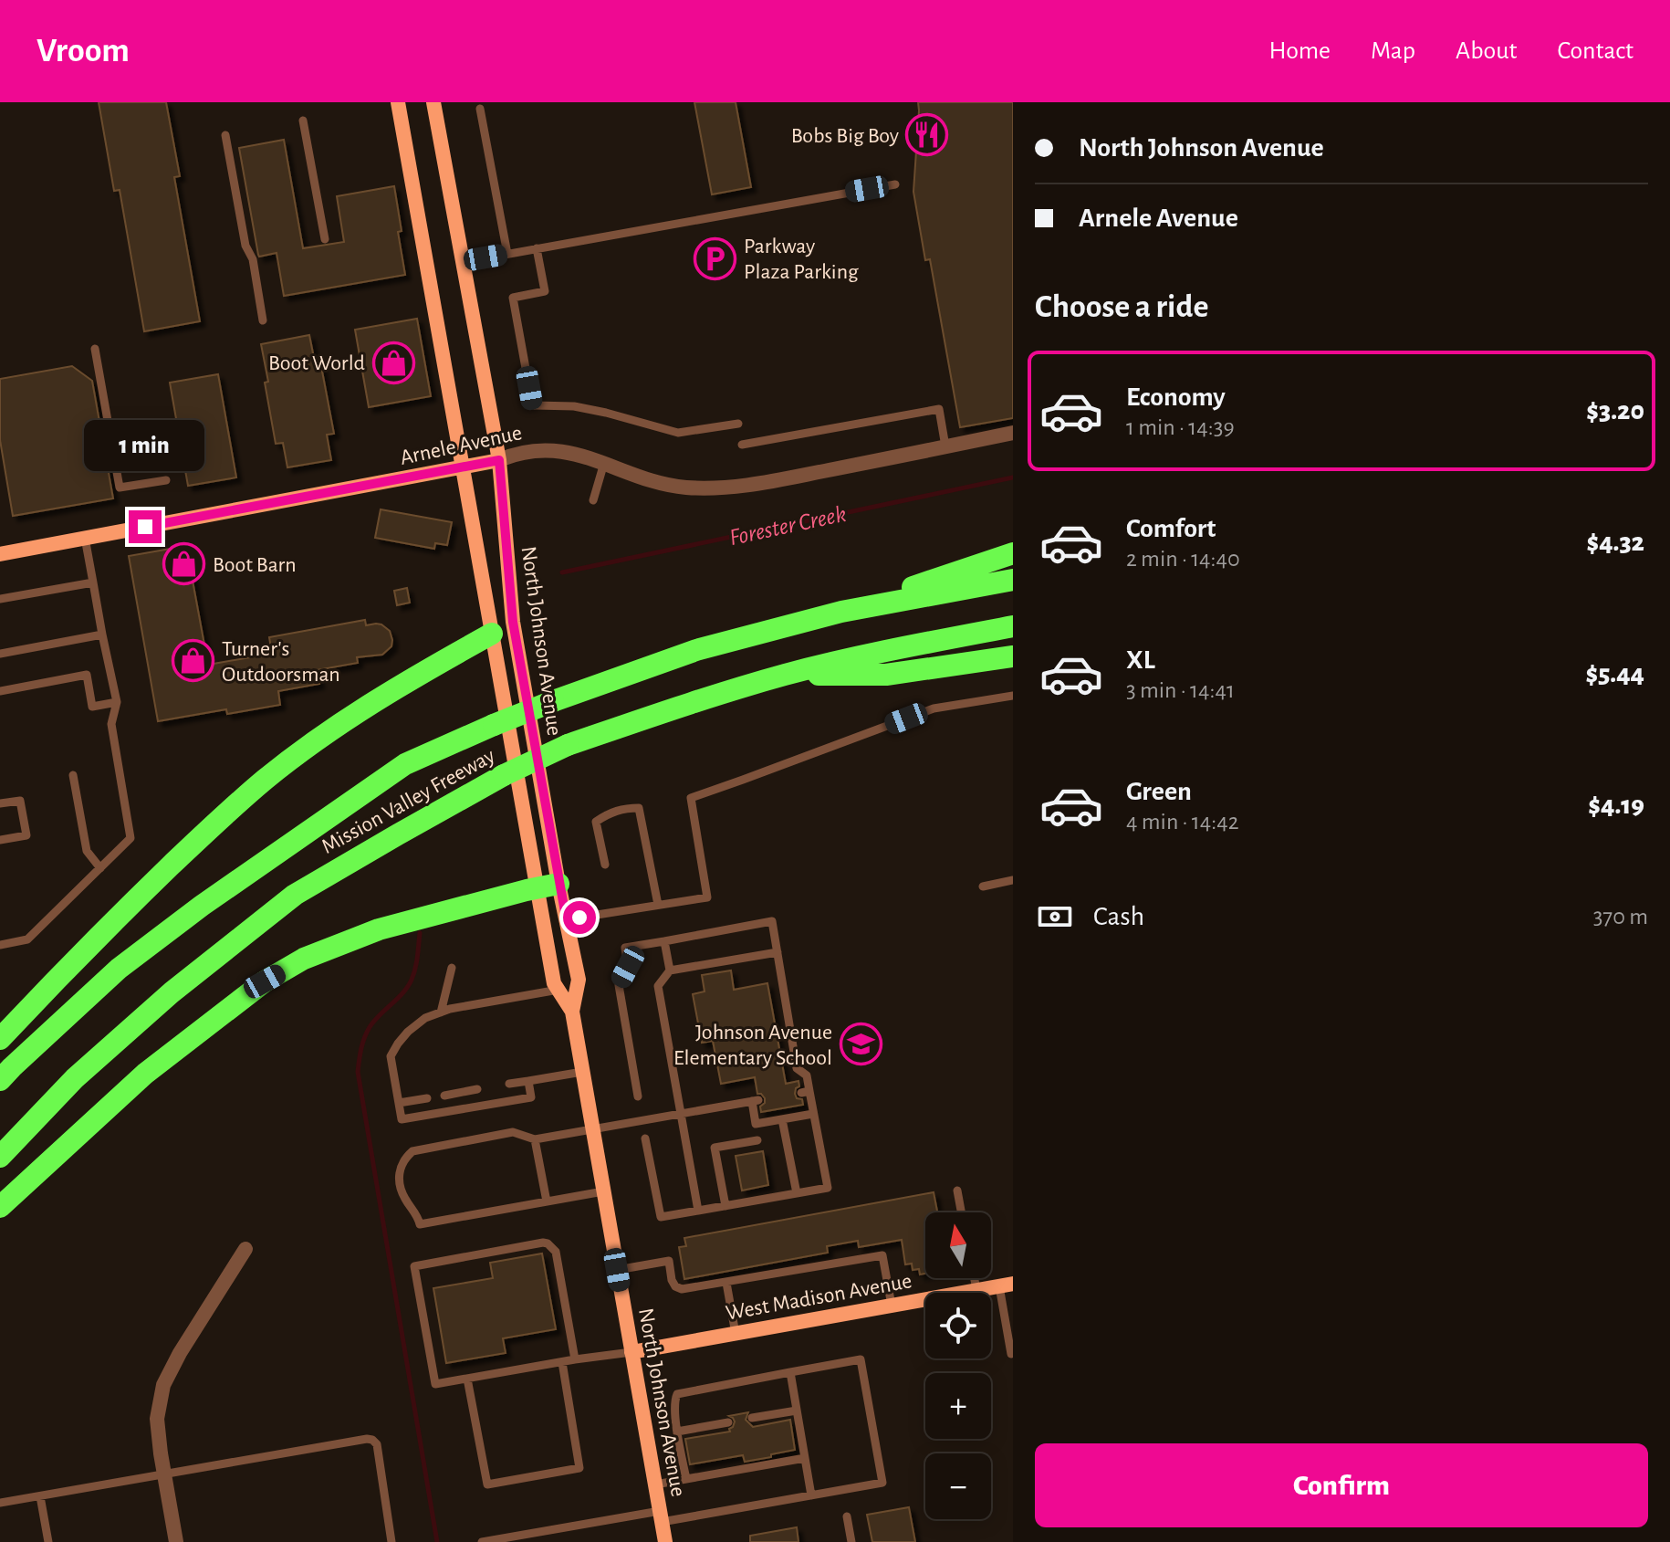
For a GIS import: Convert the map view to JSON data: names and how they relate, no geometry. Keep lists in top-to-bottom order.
{
  "streets": {
    "highway": ["Mission Valley Freeway"],
    "main road": ["Arnele Avenue", "North Johnson Avenue", "West Madison Avenue"]
  },
  "crossings": [
    ["Arnele Avenue", "North Johnson Avenue"],
    ["North Johnson Avenue", "West Madison Avenue"]
  ],
  "water": ["Forester Creek"],
  "places": {
    "restaurant": ["Bobs Big Boy"],
    "parking": ["Parkway Plaza Parking"],
    "shop": ["Boot World", "Boot Barn", "Turner's Outdoorsman"],
    "school or university": ["Johnson Avenue Elementary School"]
  },
  "north": "top",
  "page": {
    "header": "Vroom",
    "nav": [
      "Home",
      "Map",
      "About",
      "Contact"
    ],
    "banner": ["North Johnson Avenue", "Arnele Avenue"],
    "heading": "Choose a ride",
    "list": [
      {
        "name": "Economy",
        "note": "1 min · 14:39",
        "value": "$3.20"
      },
      {
        "name": "Comfort",
        "note": "2 min · 14:40",
        "value": "$4.32"
      },
      {
        "name": "XL",
        "note": "3 min · 14:41",
        "value": "$5.44"
      },
      {
        "name": "Green",
        "note": "4 min · 14:42",
        "value": "$4.19"
      }
    ],
    "bubble": "1 min",
    "pay": ["Cash", "370 m"],
    "map_buttons": ["+", "−"],
    "buttons": "Confirm"
  }
}
